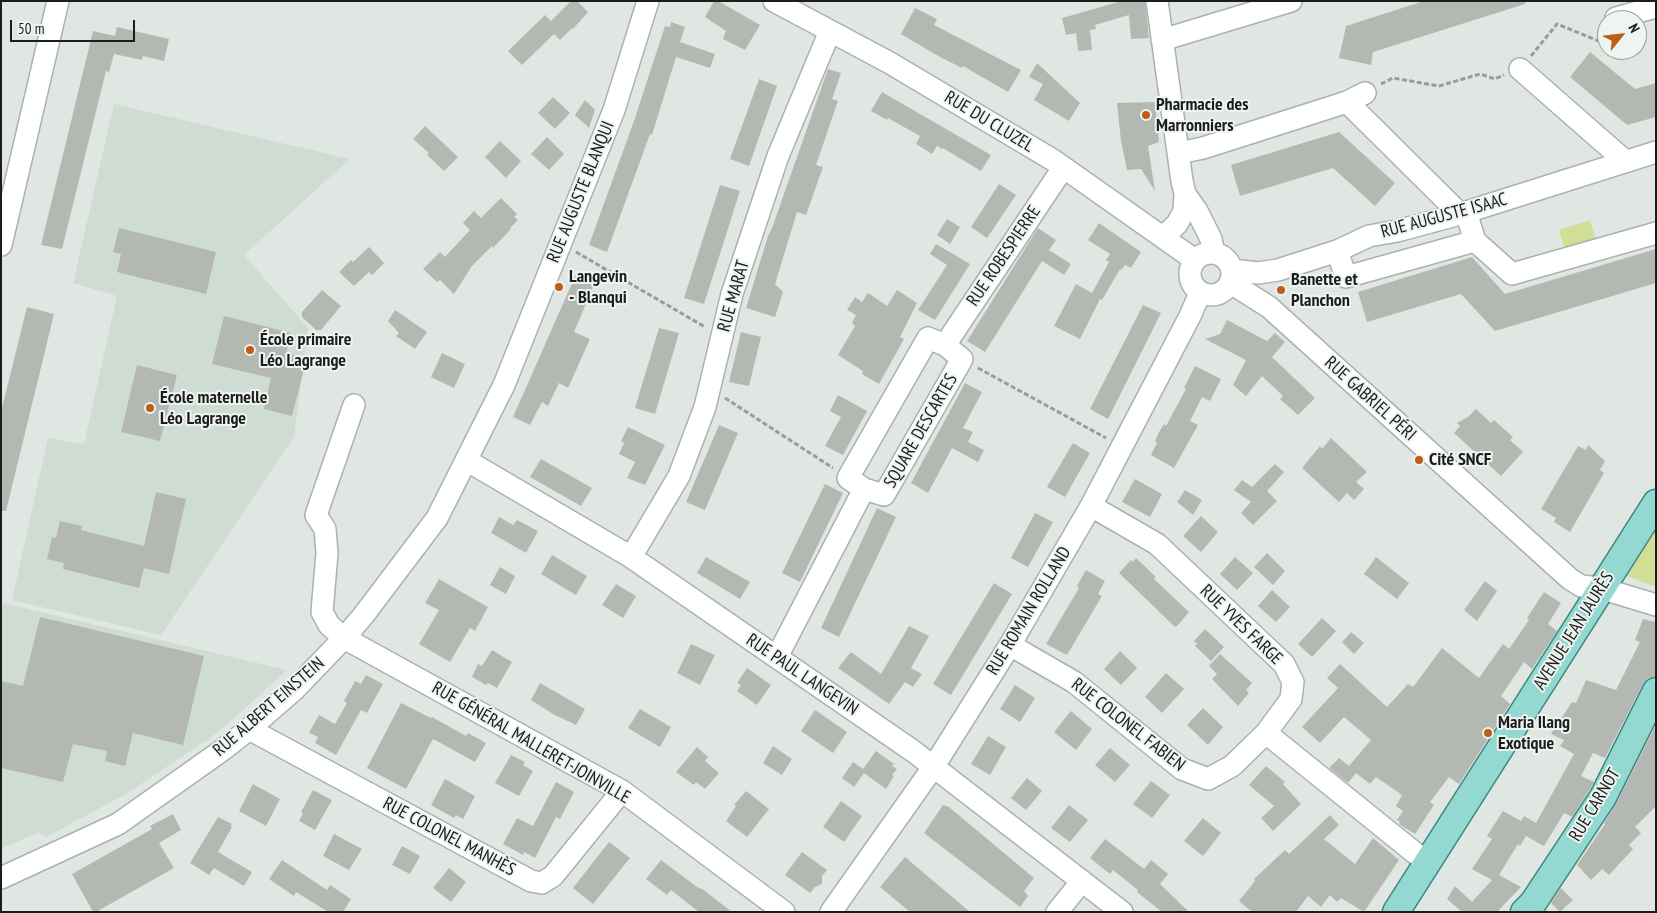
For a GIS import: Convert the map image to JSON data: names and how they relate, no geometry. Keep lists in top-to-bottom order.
{
  "streets": {
    "main road": ["AVENUE JEAN JAURÈS", "RUE CARNOT"],
    "street": [
      "RUE DU CLUZEL",
      "RUE AUGUSTE BLANQUI",
      "RUE AUGUSTE ISAAC",
      "RUE ROBESPIERRE",
      "RUE MARAT",
      "RUE GABRIEL PÉRI",
      "SQUARE DESCARTES",
      "RUE ROMAIN ROLLAND",
      "RUE YVES FARGE",
      "RUE PAUL LANGEVIN",
      "RUE ALBERT EINSTEIN",
      "RUE COLONEL FABIEN",
      "RUE GÉNÉRAL MALLERET-JOINVILLE",
      "RUE COLONEL MANHÈS"
    ]
  },
  "crossings": [
    ["RUE DU CLUZEL", "RUE AUGUSTE ISAAC"],
    ["RUE DU CLUZEL", "RUE ROBESPIERRE"],
    ["RUE DU CLUZEL", "RUE MARAT"],
    ["RUE DU CLUZEL", "RUE GABRIEL PÉRI"],
    ["RUE DU CLUZEL", "RUE ROMAIN ROLLAND"],
    ["RUE AUGUSTE BLANQUI", "RUE PAUL LANGEVIN"],
    ["RUE AUGUSTE BLANQUI", "RUE ALBERT EINSTEIN"],
    ["RUE AUGUSTE ISAAC", "RUE GABRIEL PÉRI"],
    ["RUE AUGUSTE ISAAC", "RUE ROMAIN ROLLAND"],
    ["RUE ROBESPIERRE", "SQUARE DESCARTES"],
    ["RUE MARAT", "RUE PAUL LANGEVIN"],
    ["RUE GABRIEL PÉRI", "RUE ROMAIN ROLLAND"],
    ["RUE GABRIEL PÉRI", "AVENUE JEAN JAURÈS"],
    ["RUE ROMAIN ROLLAND", "RUE YVES FARGE"],
    ["RUE ROMAIN ROLLAND", "RUE PAUL LANGEVIN"],
    ["RUE ROMAIN ROLLAND", "RUE COLONEL FABIEN"],
    ["RUE YVES FARGE", "RUE COLONEL FABIEN"],
    ["RUE PAUL LANGEVIN", "RUE ALBERT EINSTEIN"],
    ["RUE ALBERT EINSTEIN", "RUE GÉNÉRAL MALLERET-JOINVILLE"],
    ["RUE ALBERT EINSTEIN", "RUE COLONEL MANHÈS"],
    ["RUE GÉNÉRAL MALLERET-JOINVILLE", "RUE COLONEL MANHÈS"]
  ],
  "places": [
    "Pharmacie des Marronniers",
    "Langevin - Blanqui",
    "Banette et Planchon",
    "École primaire Léo Lagrange",
    "École maternelle Léo Lagrange",
    "Cité SNCF",
    "Maria Ilang Exotique"
  ],
  "scale_bar": "50 m",
  "north": "top right"
}
